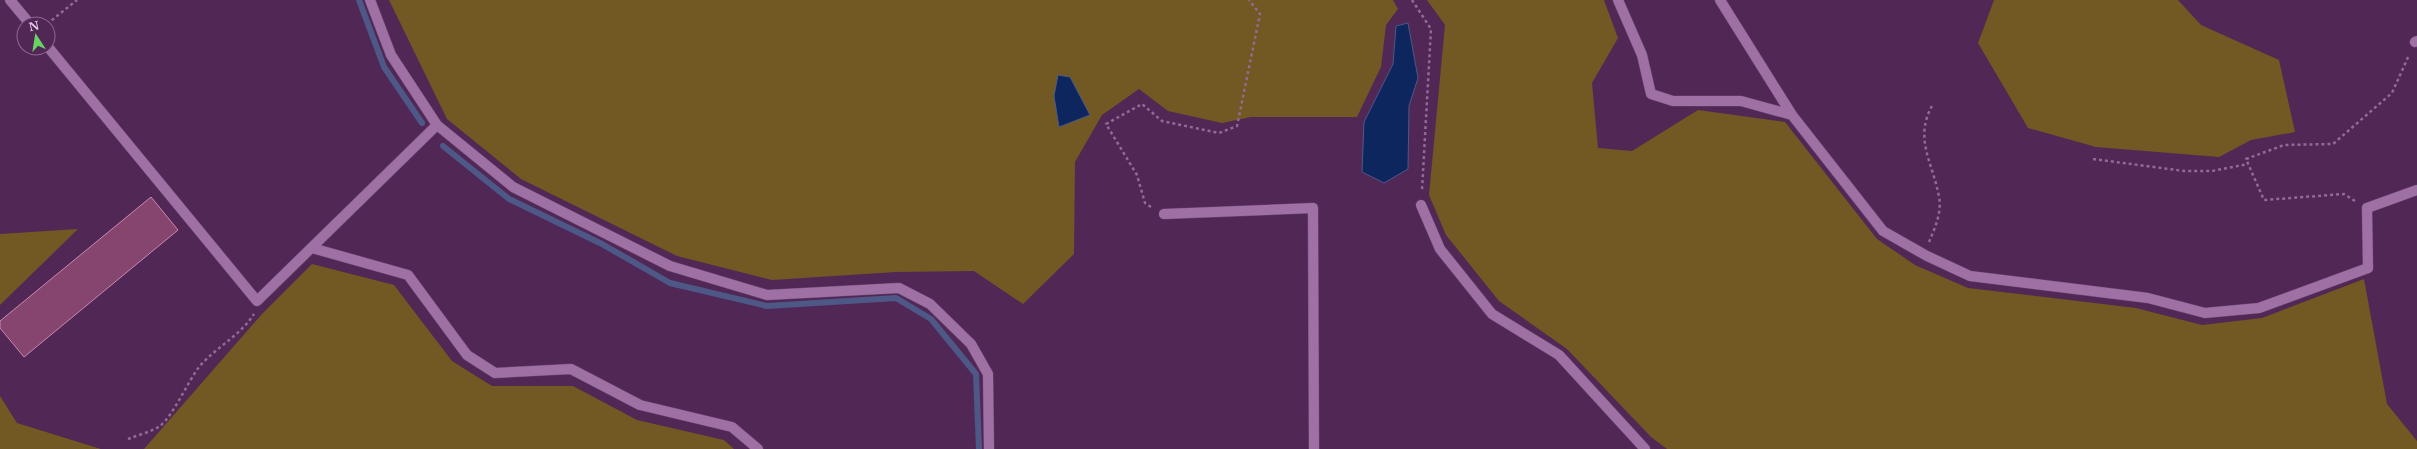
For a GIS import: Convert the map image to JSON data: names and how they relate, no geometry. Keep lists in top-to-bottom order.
{
  "north": "top"
}
